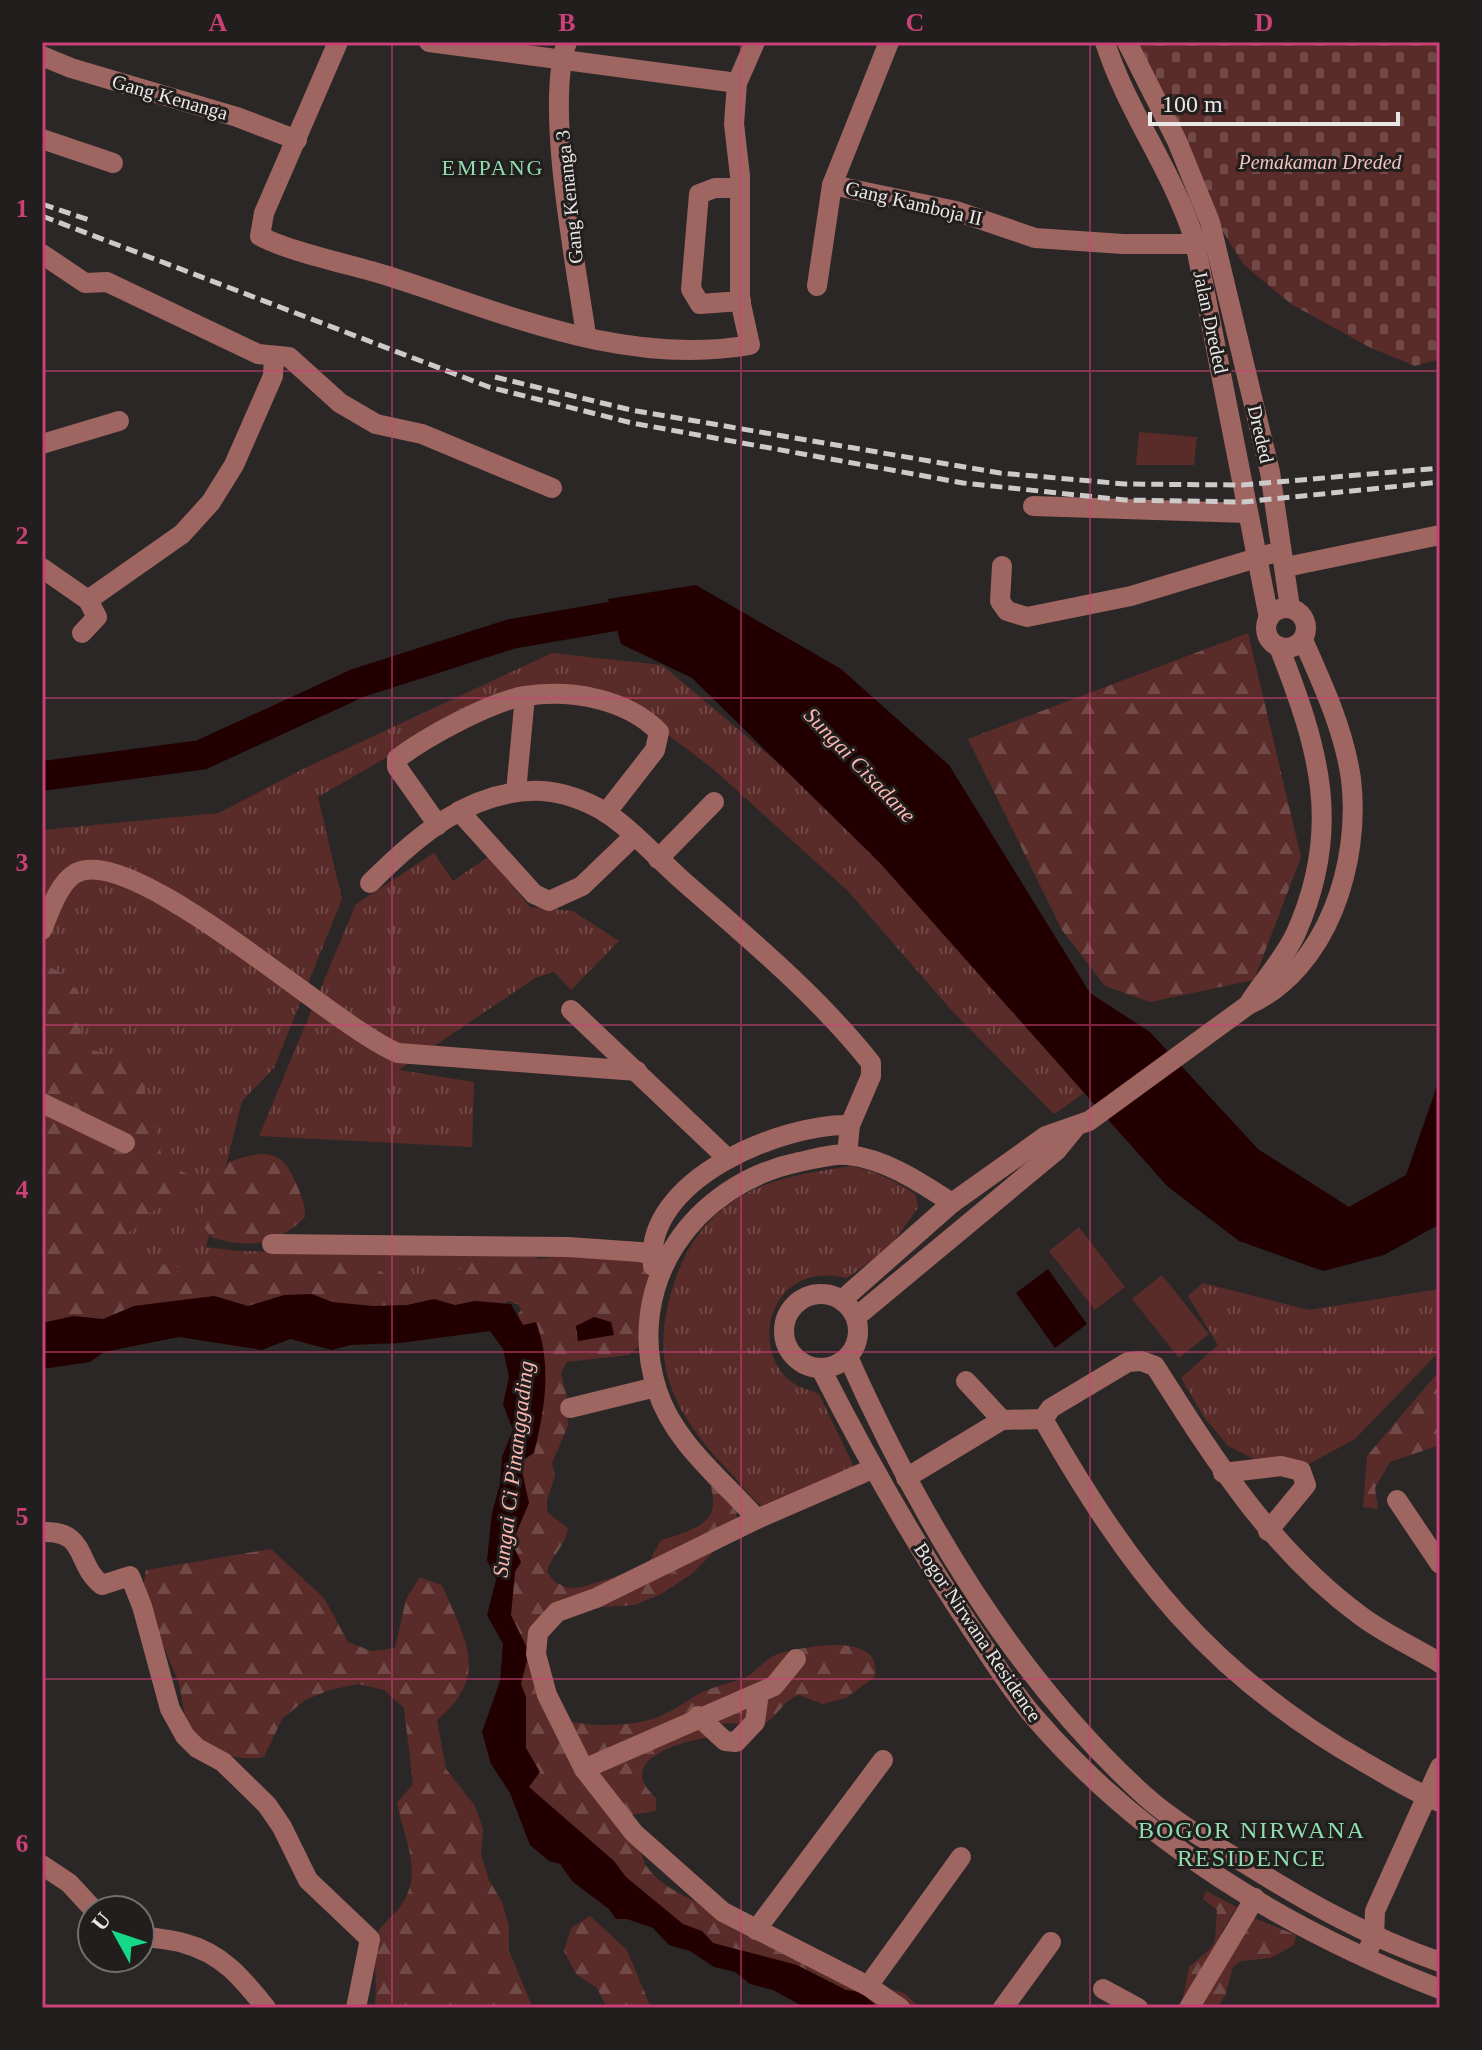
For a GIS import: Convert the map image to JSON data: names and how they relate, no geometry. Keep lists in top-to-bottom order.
{
  "streets": {
    "street": [
      "Gang Kenanga",
      "Gang Kenanga 3",
      "Gang Kamboja II",
      "Jalan Dreded",
      "Dreded",
      "Bogor Nirwana Residence"
    ]
  },
  "crossings": [
    ["Gang Kamboja II", "Jalan Dreded"],
    ["Gang Kamboja II", "Dreded"],
    ["Jalan Dreded", "Dreded"]
  ],
  "districts": ["EMPANG", "BOGOR NIRWANA RESIDENCE"],
  "water": ["Sungai Cisadane", "Sungai Ci Pinanggading"],
  "parks": ["Pemakaman Dreded"],
  "scale_bar": "100 m",
  "north": "top left",
  "grid": {
    "columns": [
      "A",
      "B",
      "C",
      "D"
    ],
    "rows": [
      "1",
      "2",
      "3",
      "4",
      "5",
      "6"
    ]
  }
}
